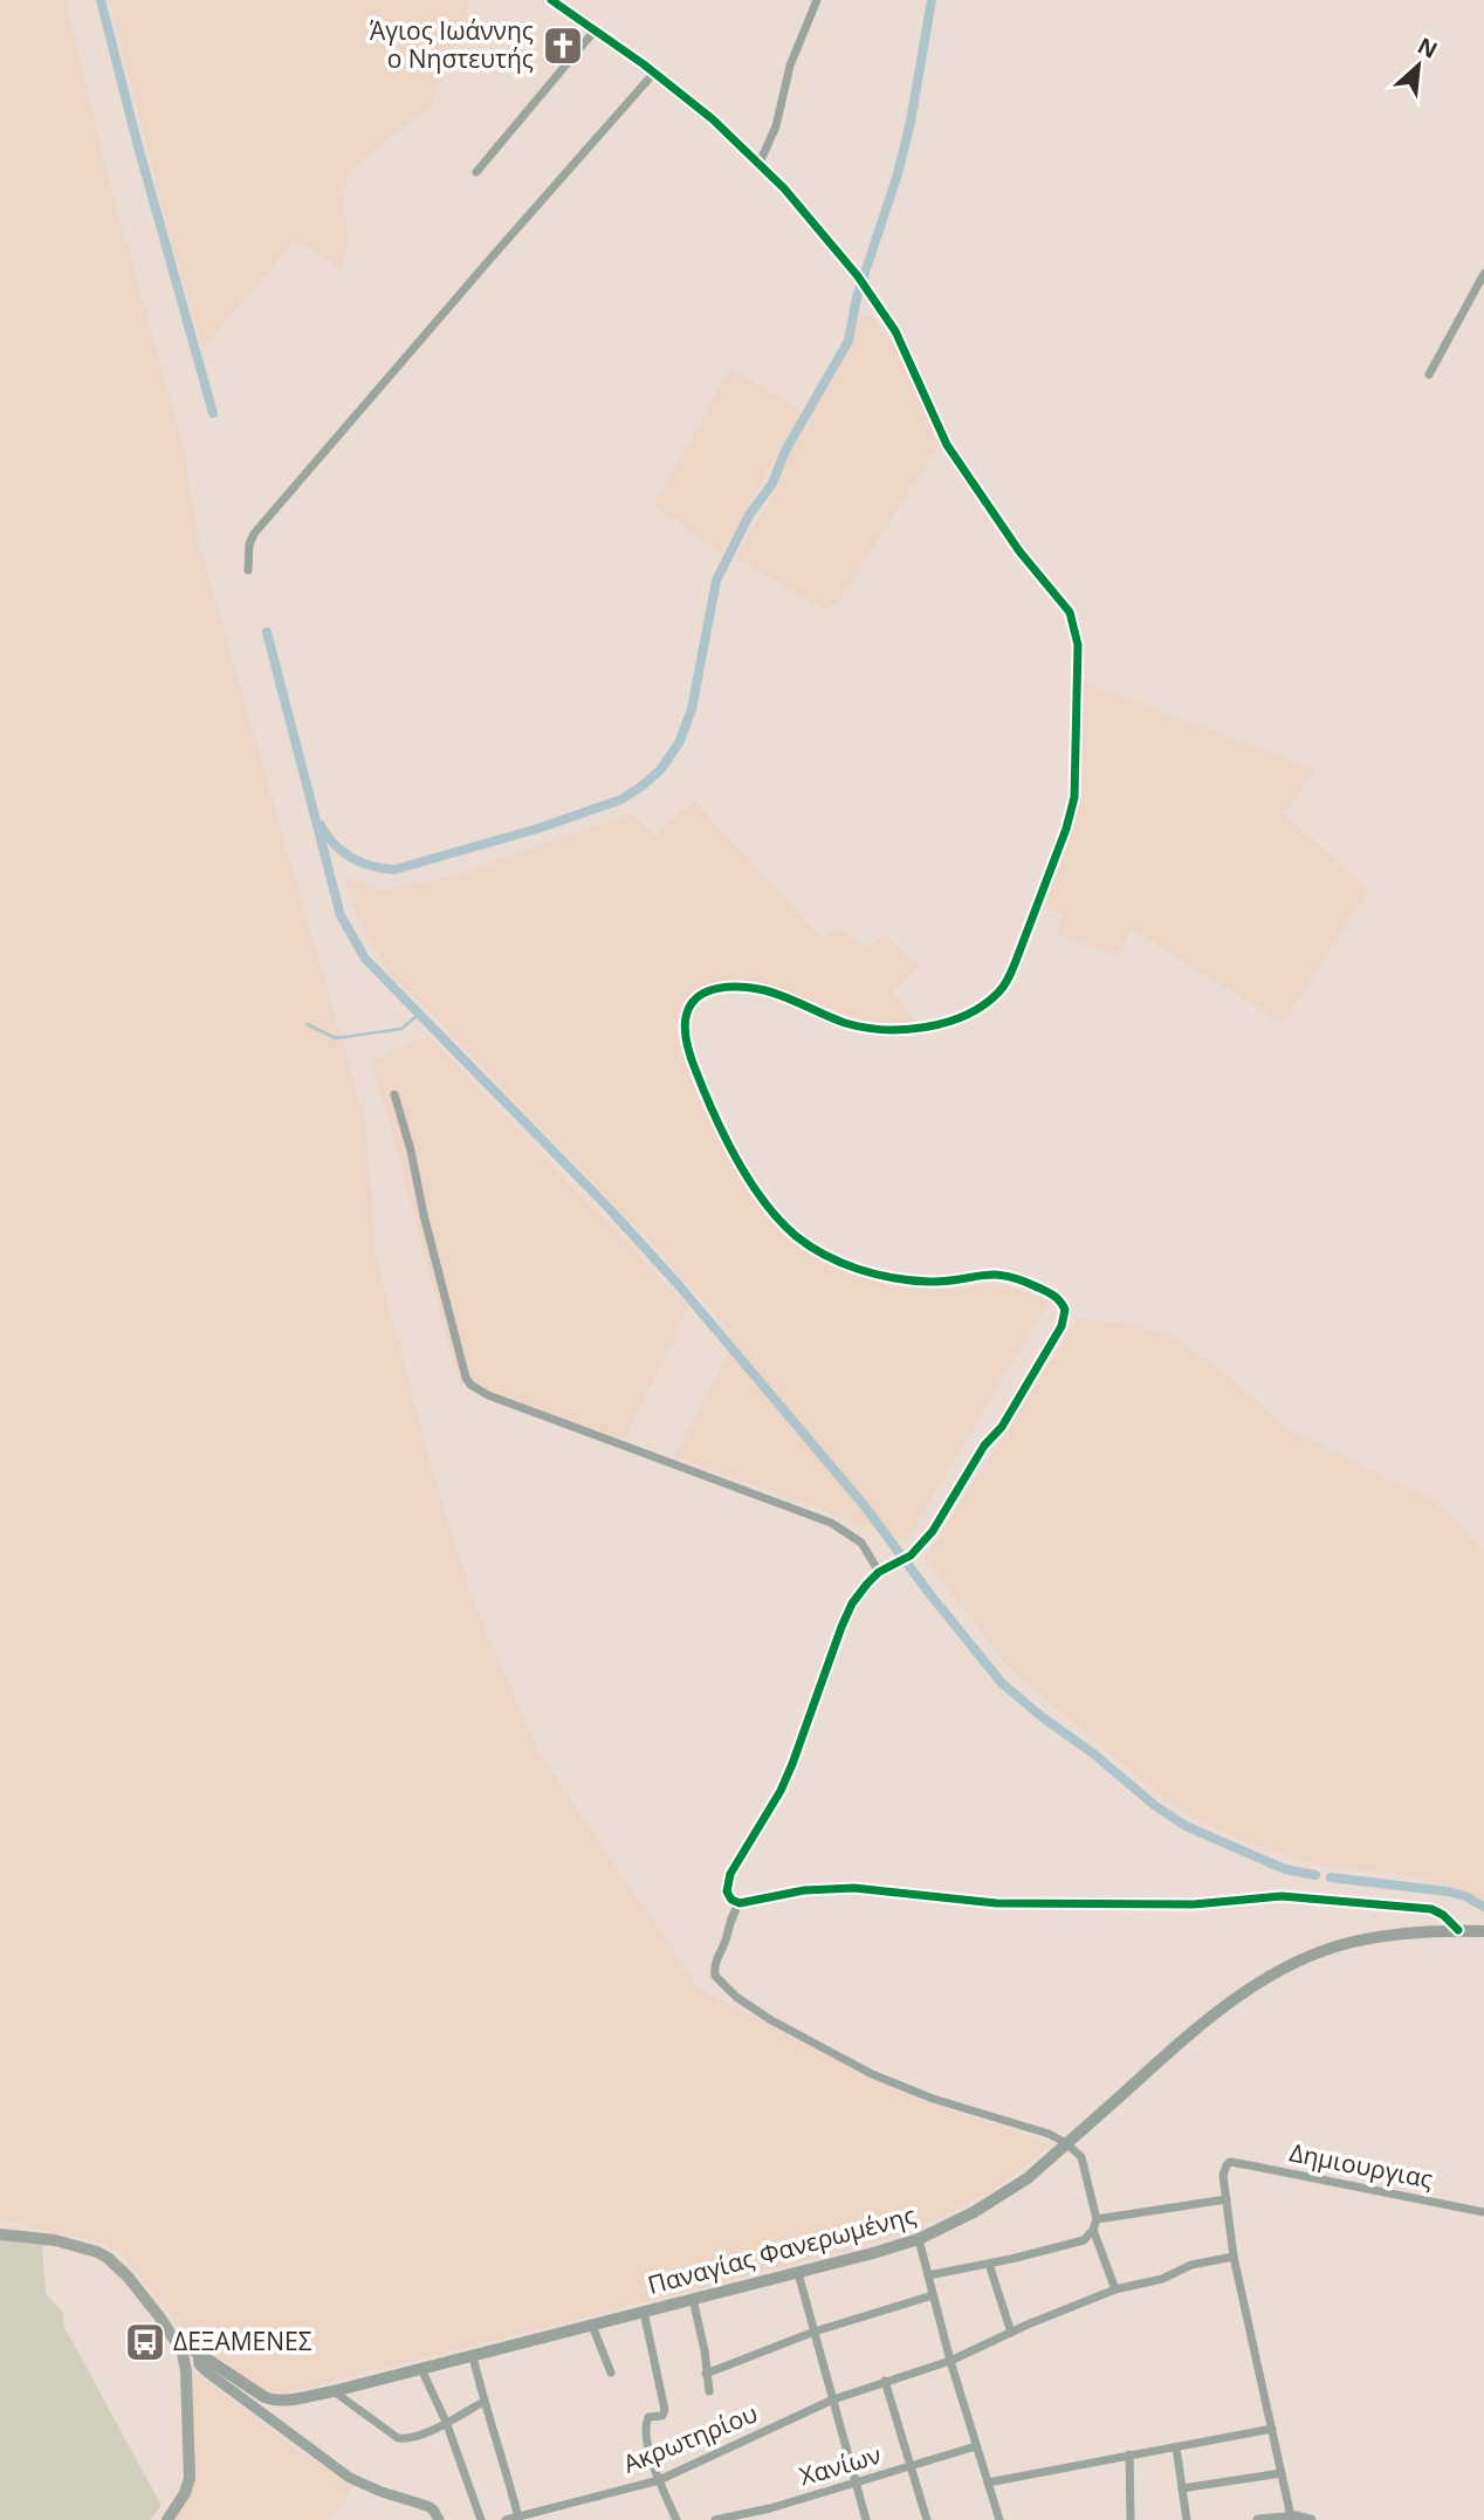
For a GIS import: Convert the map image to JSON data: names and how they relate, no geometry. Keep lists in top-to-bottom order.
{
  "streets": {
    "main road": ["Παναγίας Φανερωμένης"],
    "street": ["Δημιουργιας", "Ακρωτηρίου", "Χανίων"]
  },
  "places": {
    "church": ["Άγιος Ιωάννης ο Νηστευτής"],
    "bus stop": ["ΔΕΞΑΜΕΝΕΣ"]
  },
  "north": "top right"
}
